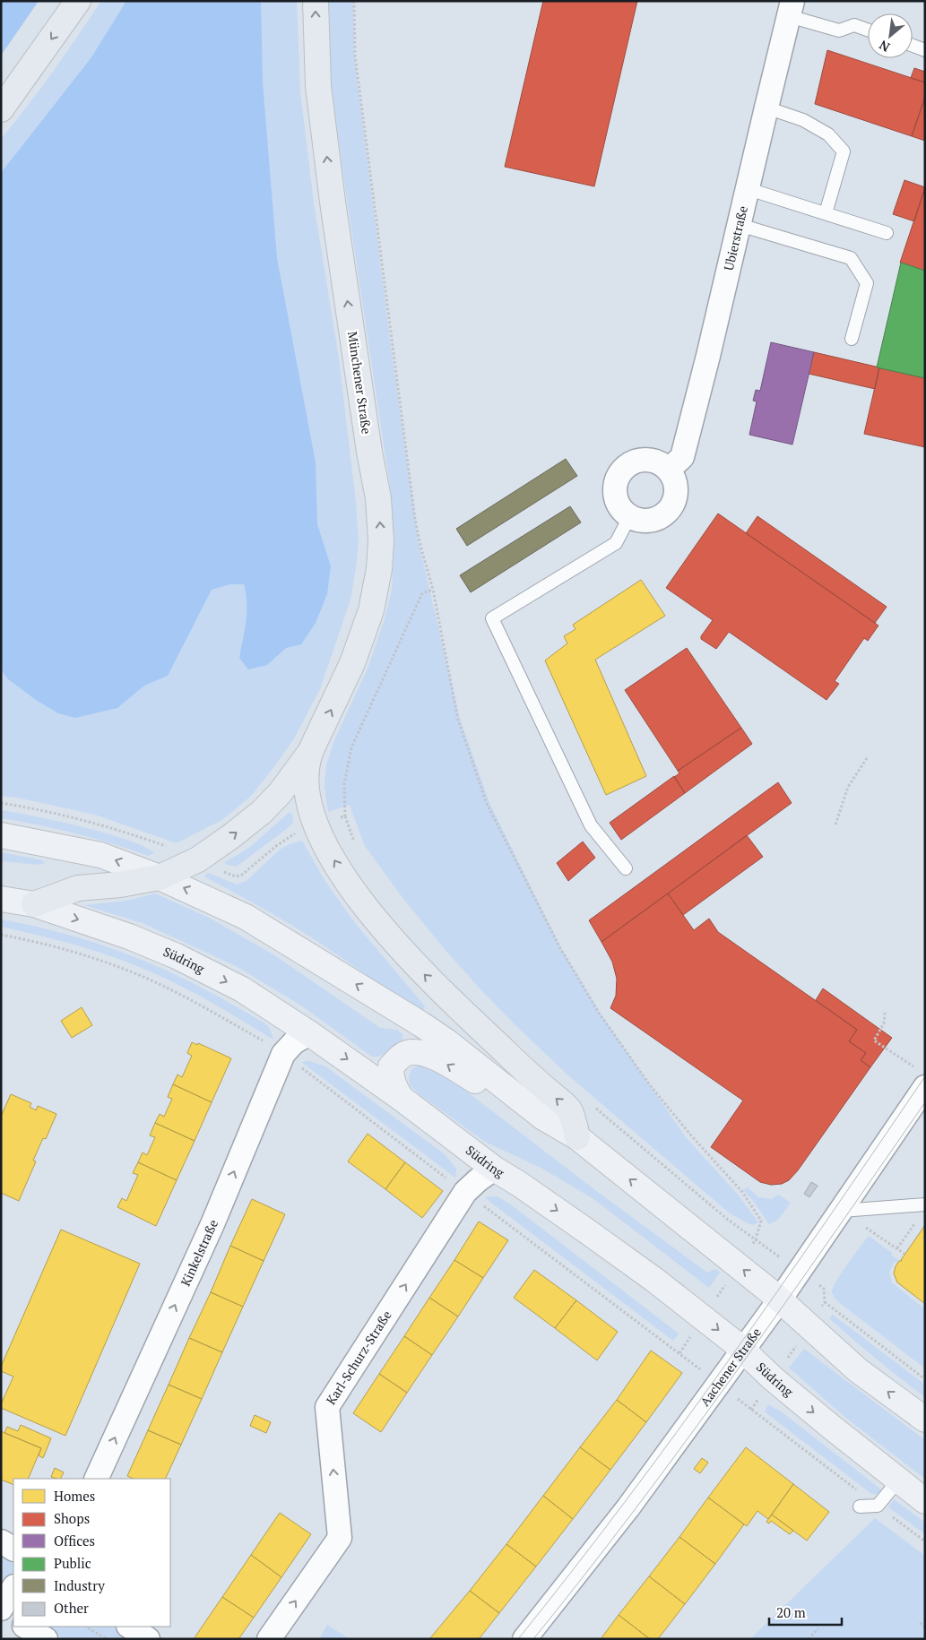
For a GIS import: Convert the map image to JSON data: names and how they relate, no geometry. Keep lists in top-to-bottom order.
{
  "streets": {
    "highway": ["Münchener Straße"],
    "main road": ["Südring"],
    "street": [
      "Ubierstraße",
      "Kinkelstraße",
      "Karl-Schurz-Straße",
      "Aachener Straße"
    ]
  },
  "crossings": [
    ["Südring", "Kinkelstraße"],
    ["Südring", "Karl-Schurz-Straße"],
    ["Südring", "Aachener Straße"]
  ],
  "one_way": ["Münchener Straße", "Kinkelstraße", "Karl-Schurz-Straße"],
  "legend": [
    "Homes",
    "Shops",
    "Offices",
    "Public",
    "Industry",
    "Other"
  ],
  "scale_bar": "20 m",
  "north": "bottom left"
}
